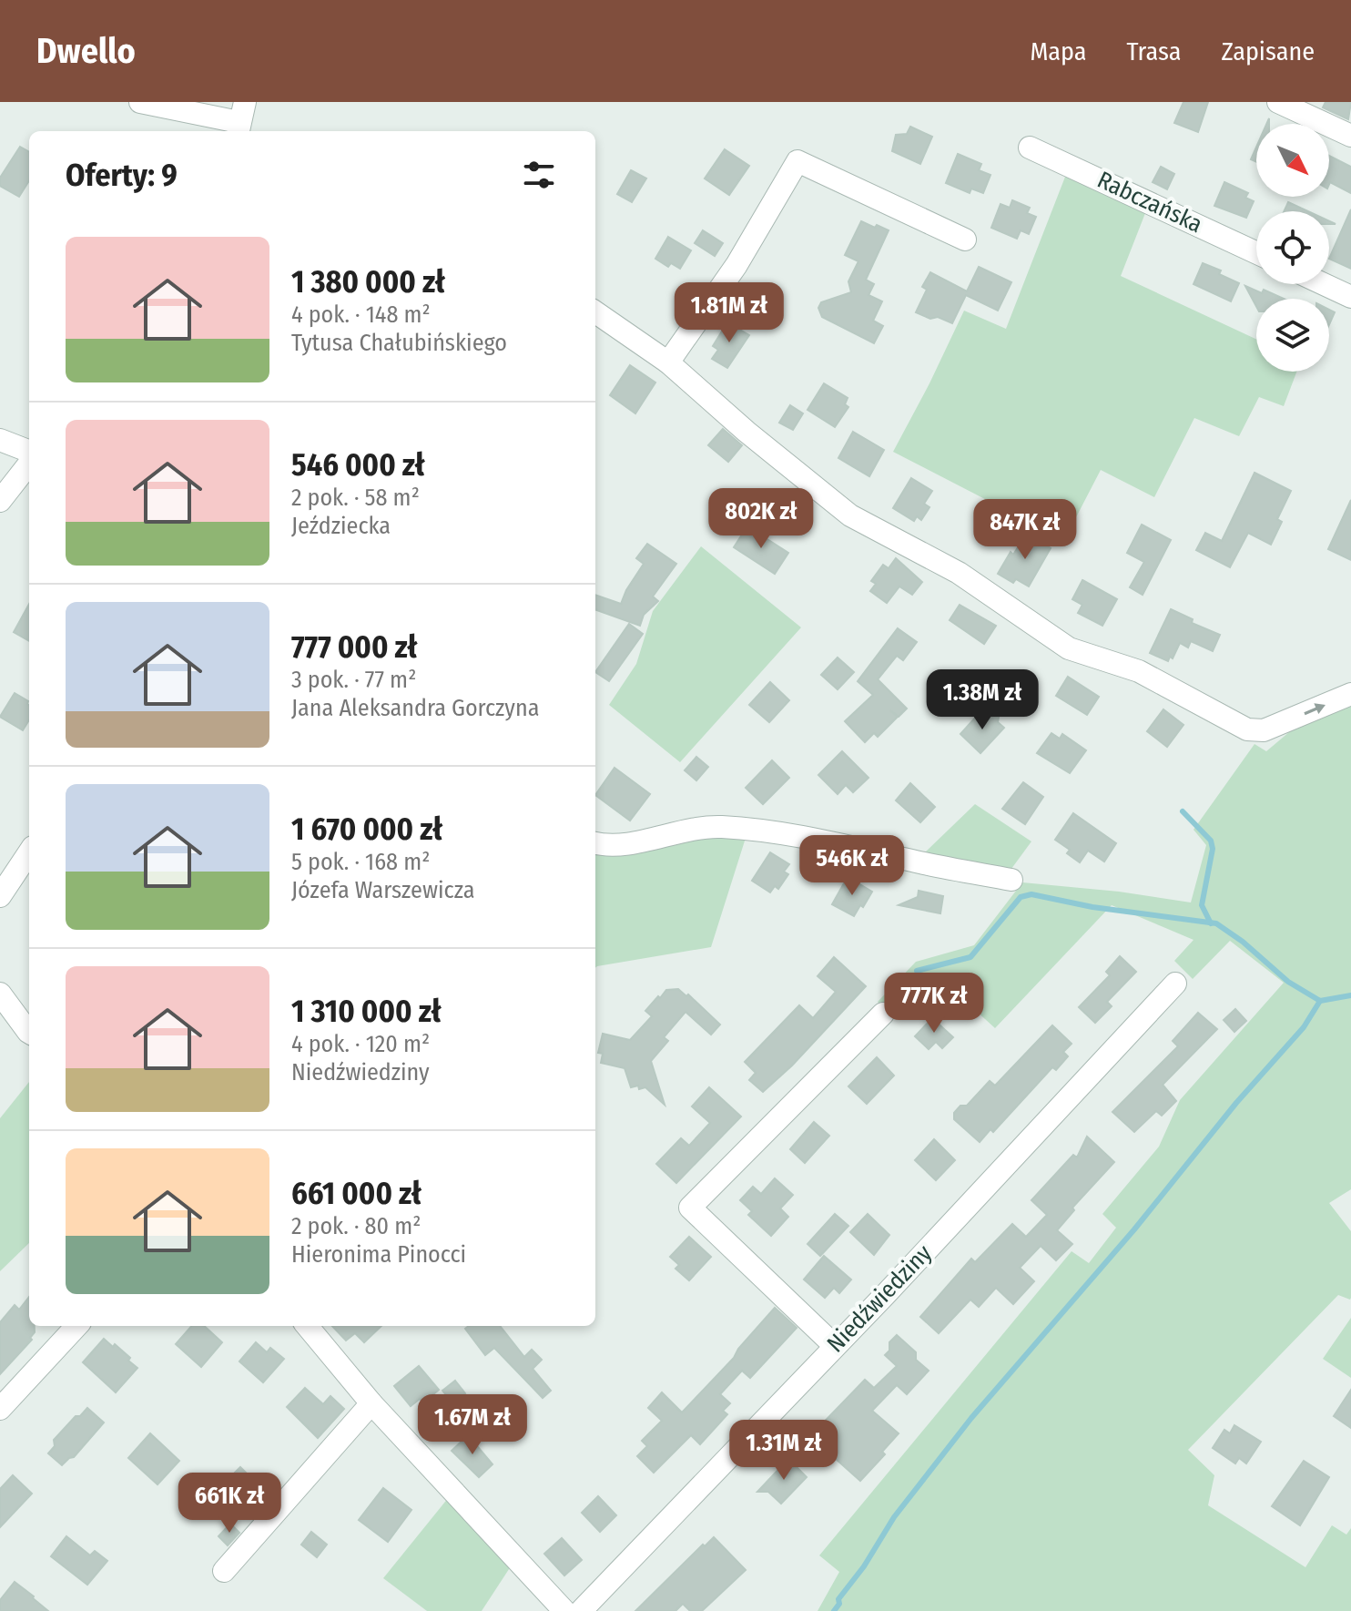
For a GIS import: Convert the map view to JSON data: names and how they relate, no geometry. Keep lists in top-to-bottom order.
{
  "streets": {
    "street": ["Rabczańska", "Niedźwiedziny"]
  },
  "north": "bottom right",
  "page": {
    "header": "Dwello",
    "nav": ["Mapa", "Trasa", "Zapisane"],
    "heading": "Oferty: 9",
    "list": [
      {
        "name": "1 380 000 zł",
        "note": "4 pok. · 148 m² · Tytusa Chałubińskiego"
      },
      {
        "name": "546 000 zł",
        "note": "2 pok. · 58 m² · Jeździecka"
      },
      {
        "name": "777 000 zł",
        "note": "3 pok. · 77 m² · Jana Aleksandra Gorczyna"
      },
      {
        "name": "1 670 000 zł",
        "note": "5 pok. · 168 m² · Józefa Warszewicza"
      },
      {
        "name": "1 310 000 zł",
        "note": "4 pok. · 120 m² · Niedźwiedziny"
      },
      {
        "name": "661 000 zł",
        "note": "2 pok. · 80 m² · Hieronima Pinocci"
      }
    ],
    "price": [
      "1.81M zł",
      "802K zł",
      "847K zł",
      "1.38M zł",
      "546K zł",
      "777K zł",
      "1.67M zł",
      "1.31M zł",
      "661K zł"
    ]
  }
}
